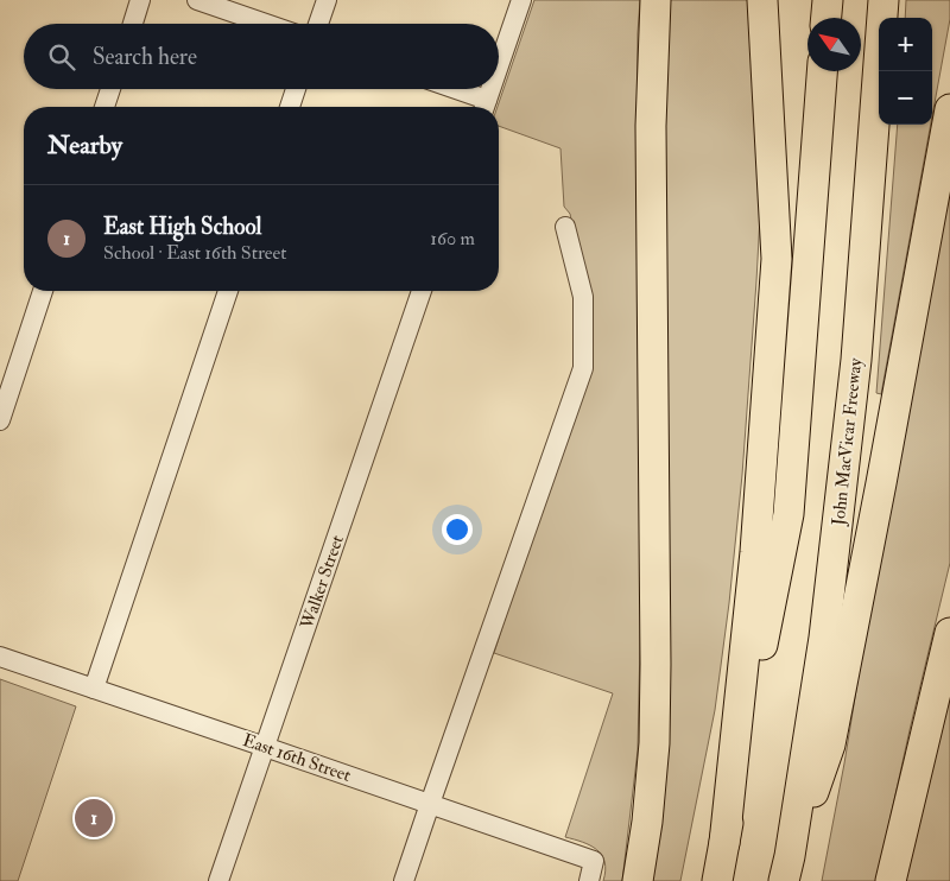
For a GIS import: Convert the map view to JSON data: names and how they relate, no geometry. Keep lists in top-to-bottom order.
{
  "streets": {
    "highway": ["John MacVicar Freeway"],
    "street": ["Walker Street", "East 16th Street"]
  },
  "crossings": [
    ["Walker Street", "East 16th Street"]
  ],
  "north": "top left",
  "page": {
    "map_buttons": ["+", "−"],
    "search": "Search here",
    "heading": "Nearby",
    "list": [
      {
        "mark": "1",
        "name": "East High School",
        "note": "School · East 16th Street",
        "value": "160 m"
      }
    ],
    "pins": "1"
  }
}
